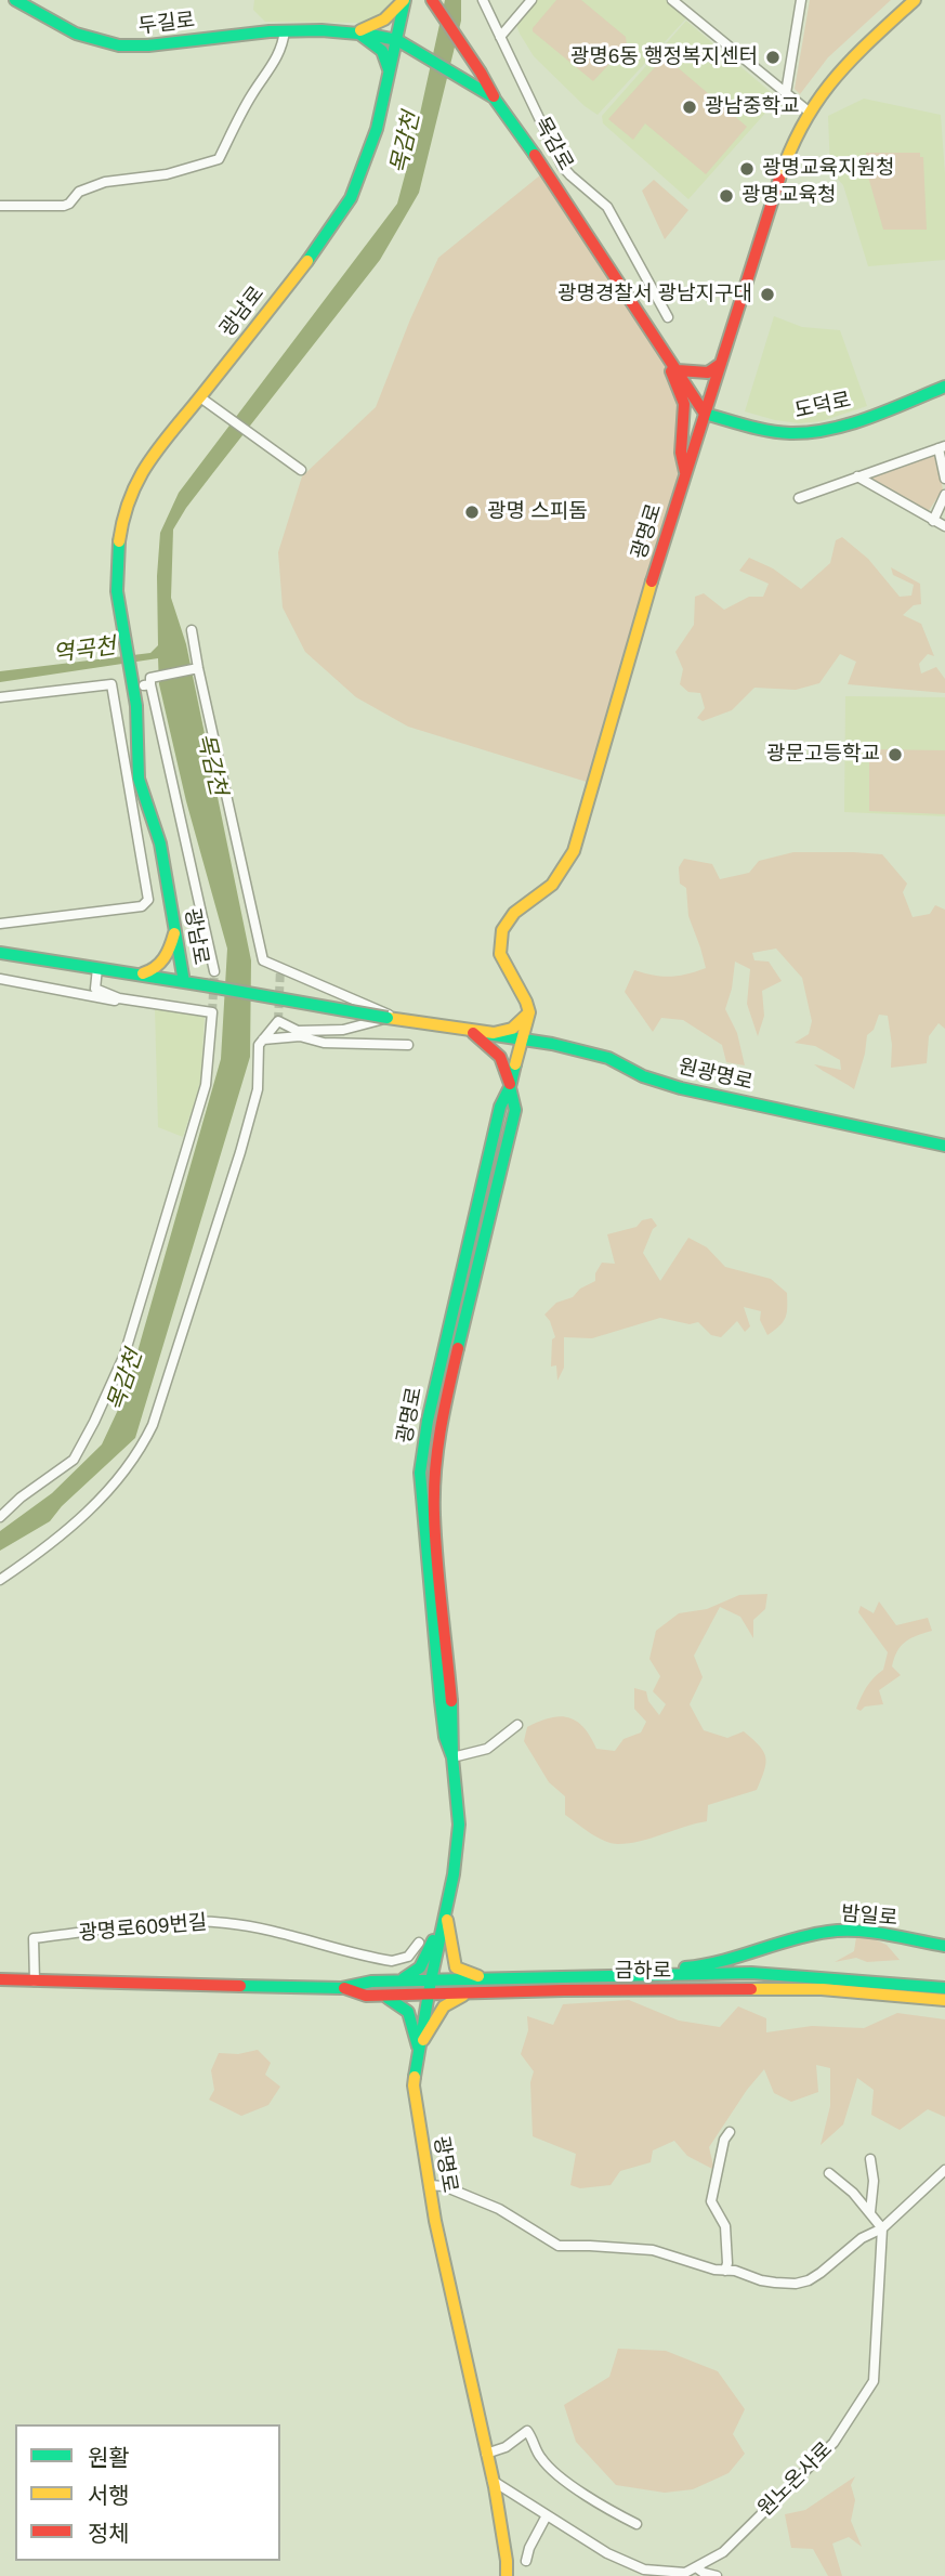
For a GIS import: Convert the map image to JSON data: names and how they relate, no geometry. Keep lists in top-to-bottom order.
{
  "streets": {
    "main road": [
      "두길로",
      "광남로",
      "도덕로",
      "광명로",
      "원광명로",
      "밤일로",
      "금하로"
    ],
    "street": ["목감로", "광명로609번길", "원노온사로"]
  },
  "crossings": [
    ["두길로", "광남로"],
    ["광남로", "원광명로"],
    ["도덕로", "광명로"],
    ["광명로", "원광명로"],
    ["광명로", "금하로"],
    ["광명로", "원노온사로"],
    ["광명로609번길", "금하로"]
  ],
  "water": ["목감천", "역곡천"],
  "places": [
    "광명6동 행정복지센터",
    "광남중학교",
    "광명교육지원청",
    "광명교육청",
    "광명경찰서 광남지구대",
    "광명 스피돔",
    "광문고등학교"
  ],
  "legend": ["원활", "서행", "정체"]
}
